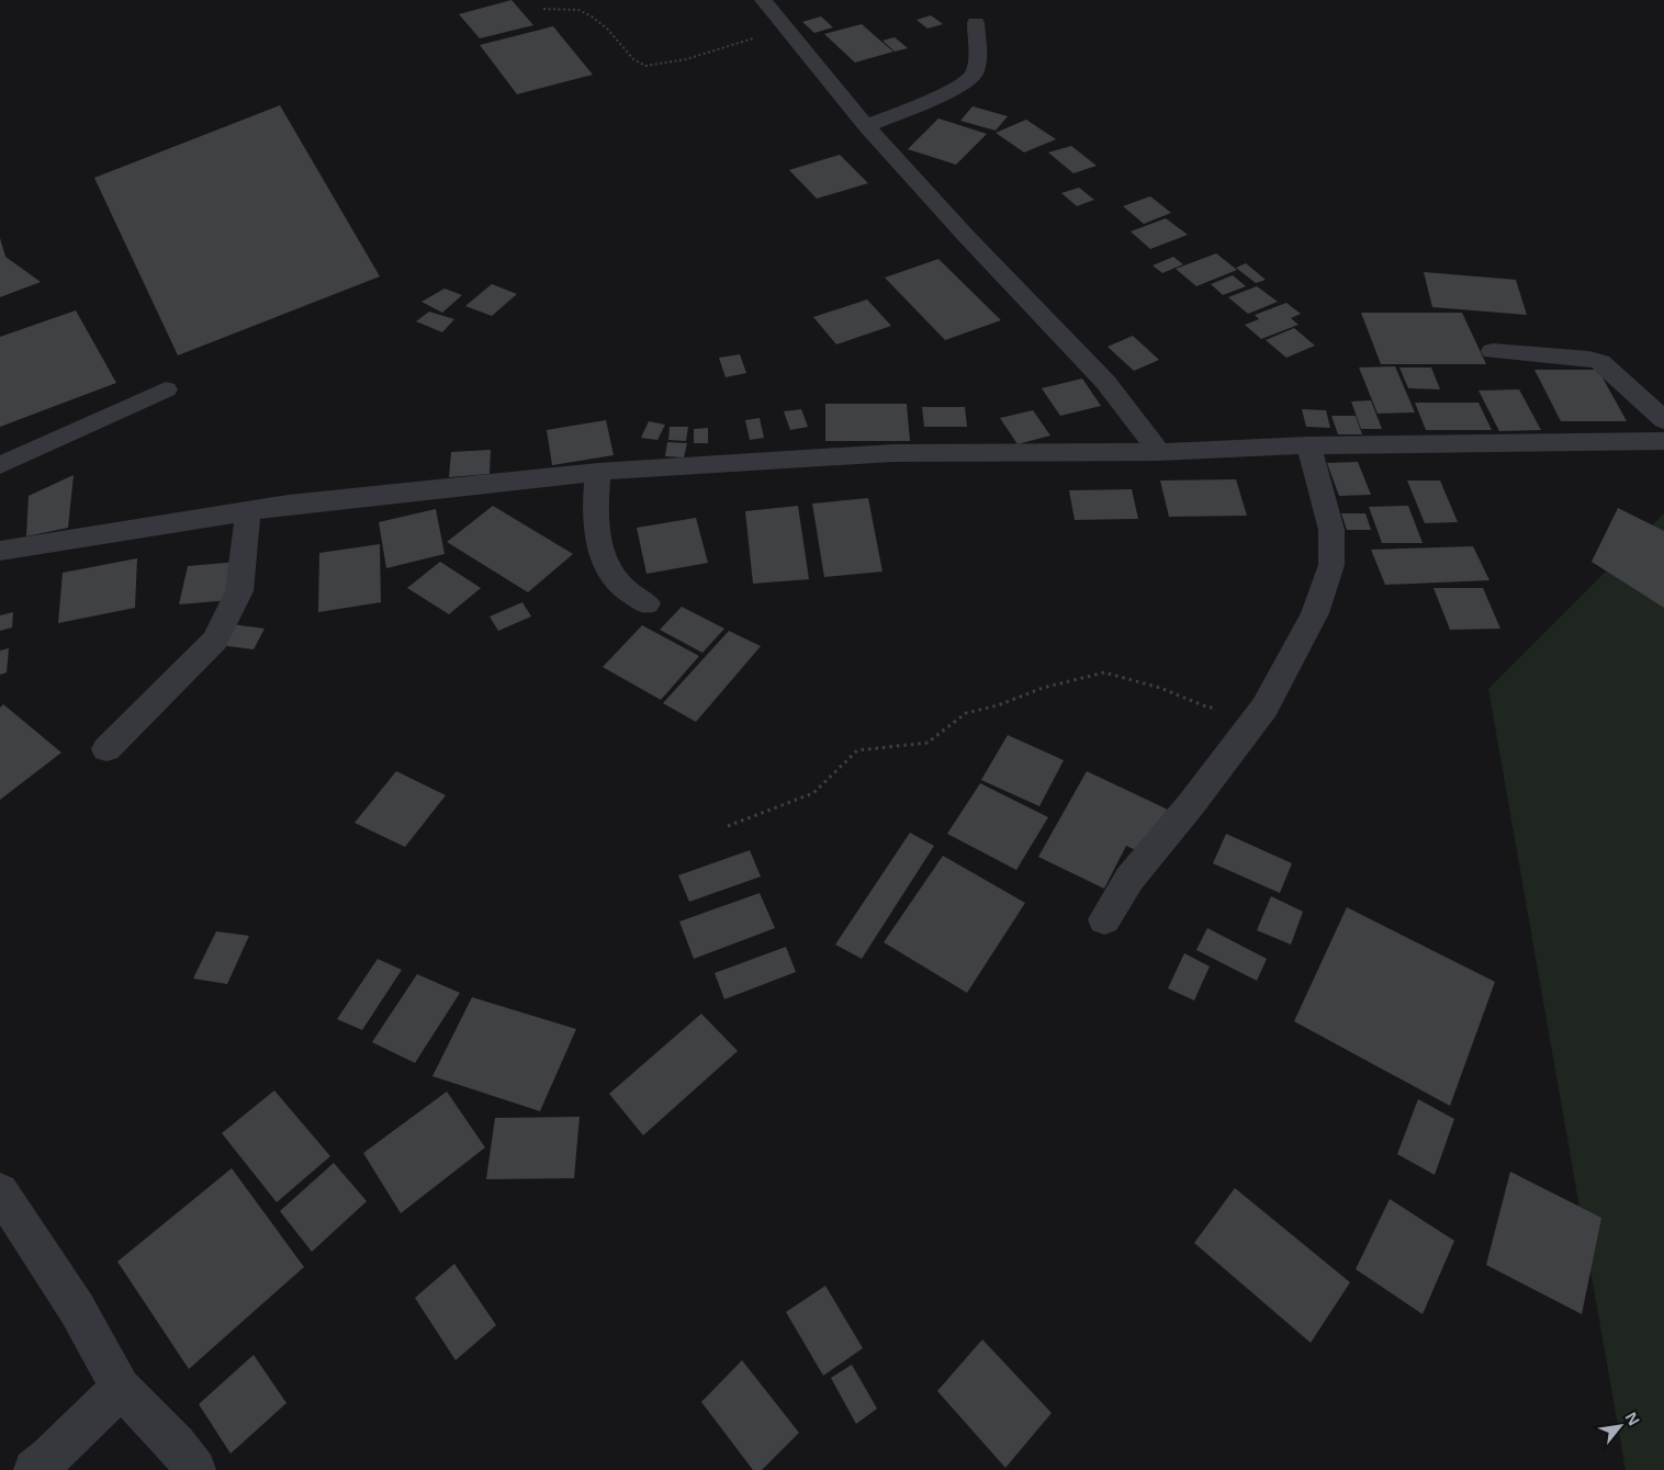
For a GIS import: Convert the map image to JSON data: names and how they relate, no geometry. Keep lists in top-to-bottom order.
{
  "north": "top right"
}
